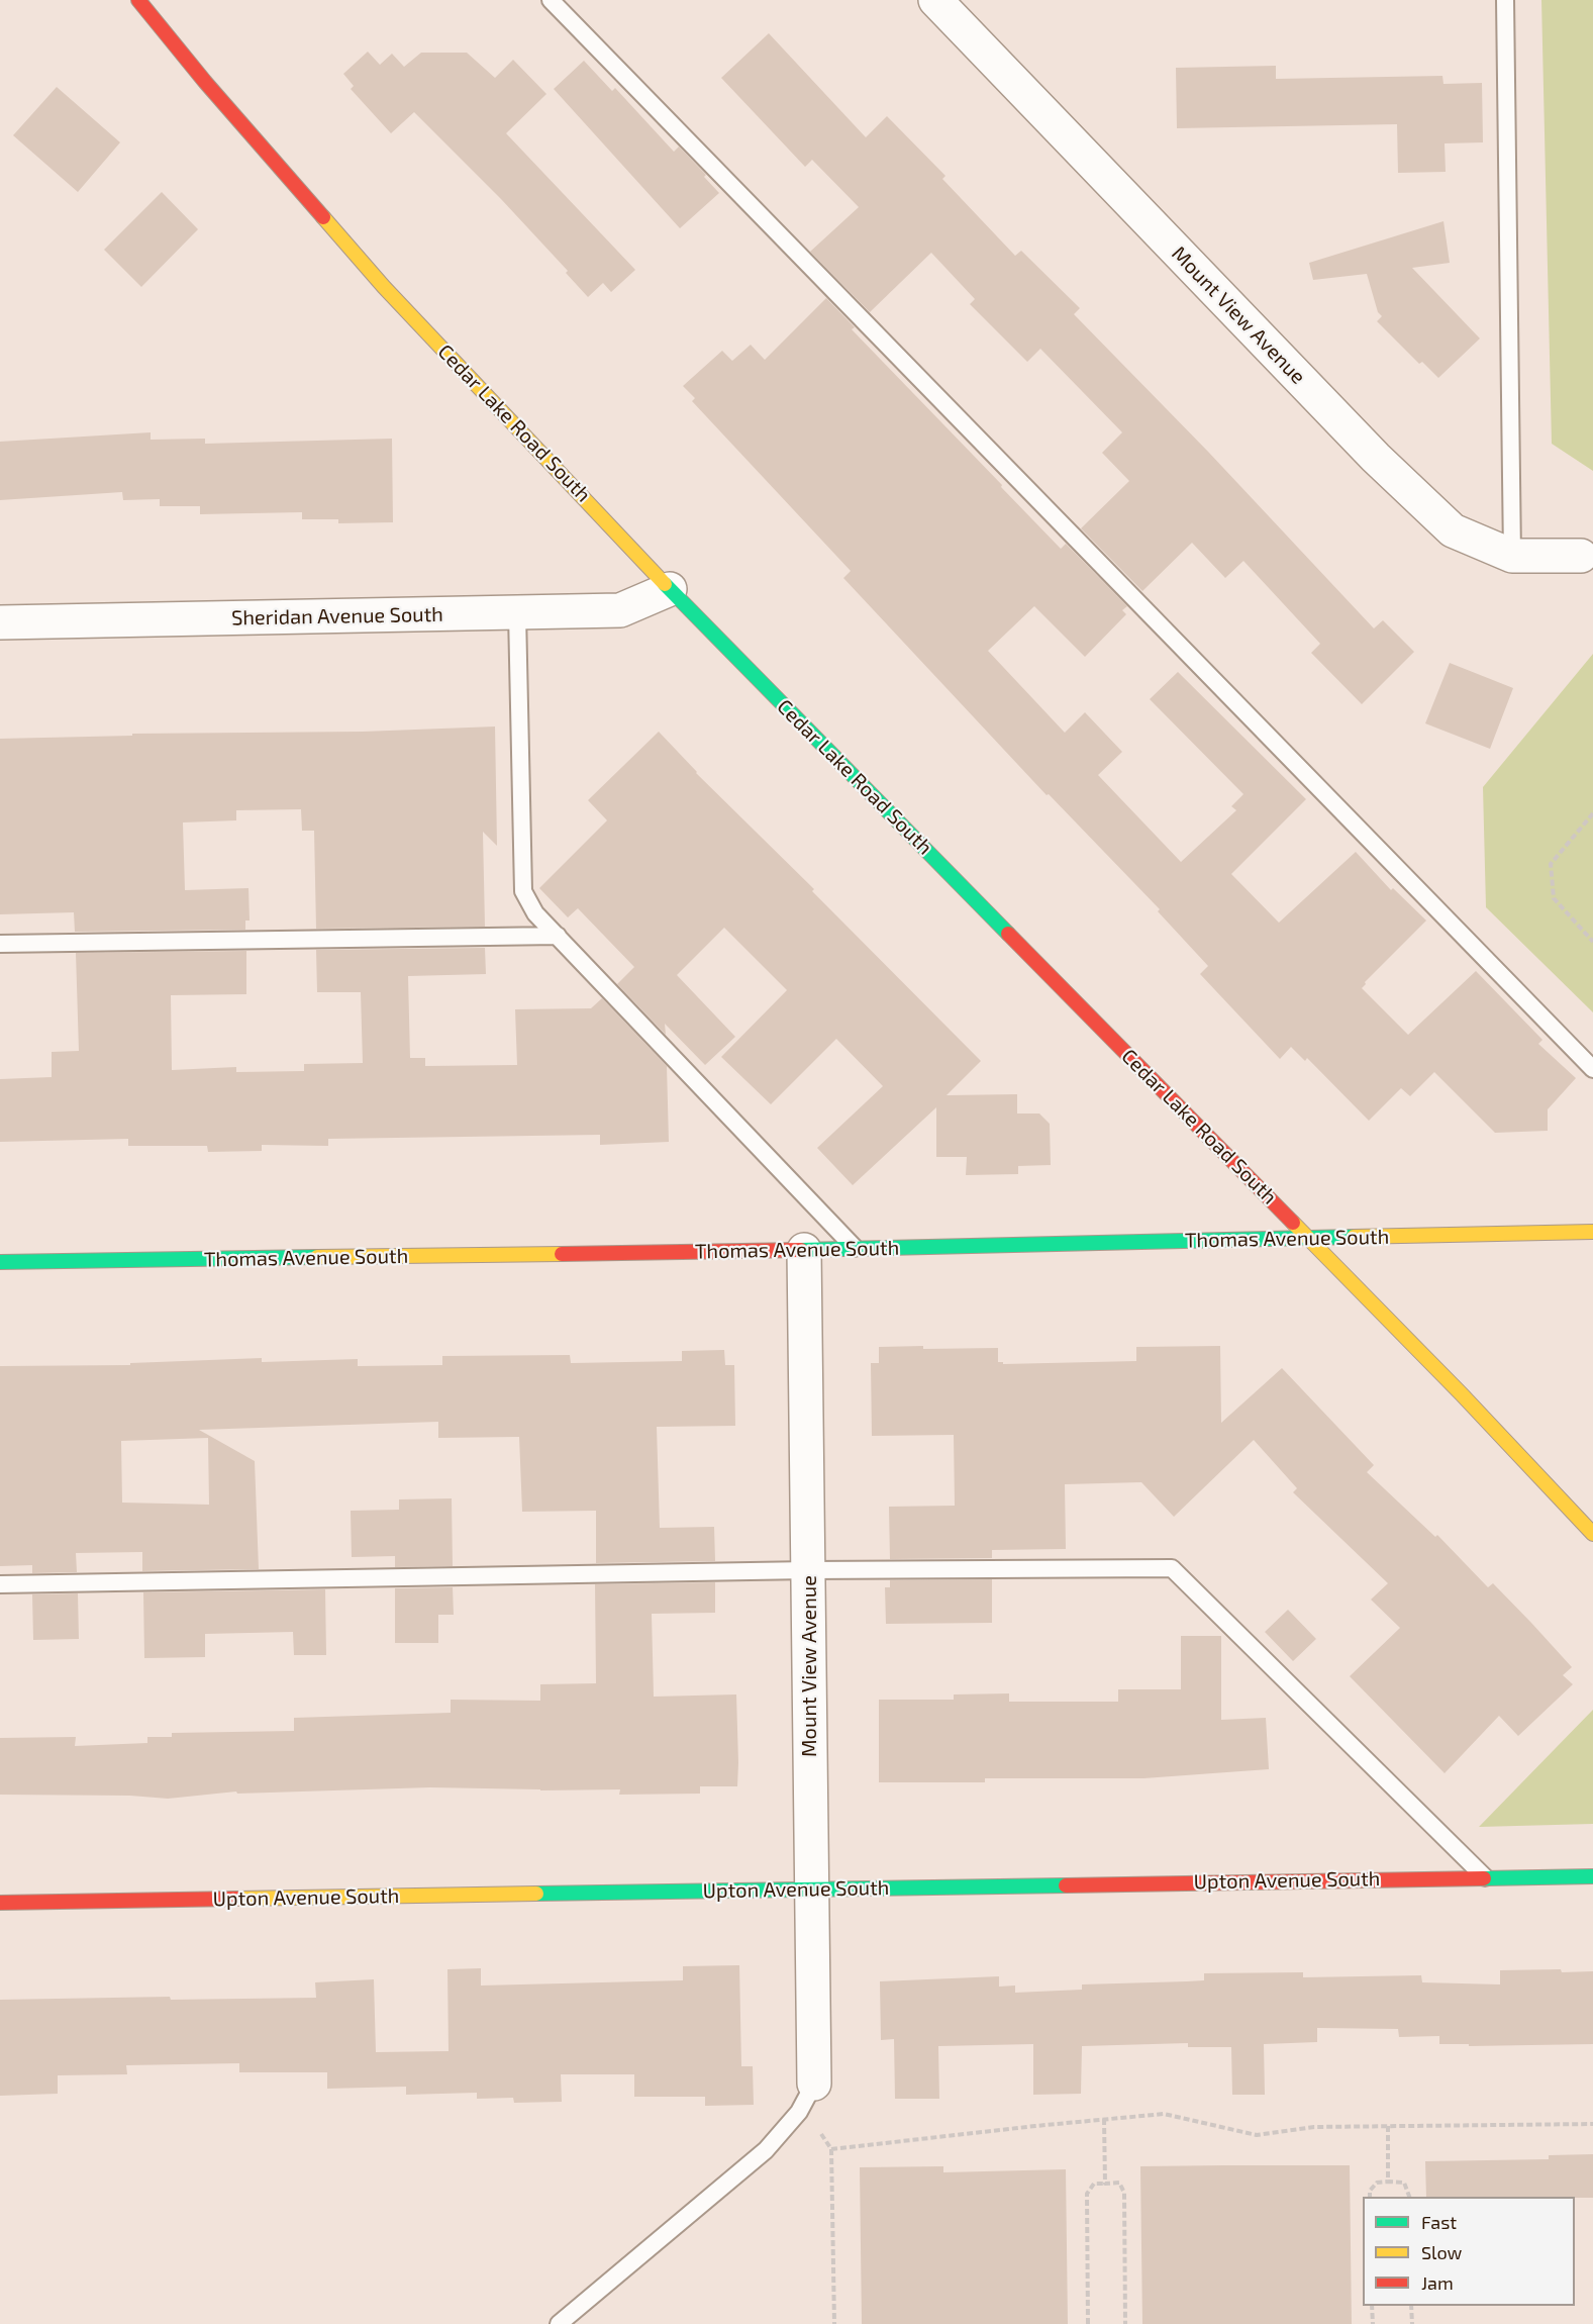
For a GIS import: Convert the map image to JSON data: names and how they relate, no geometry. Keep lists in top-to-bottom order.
{
  "streets": {
    "street": [
      "Mount View Avenue",
      "Cedar Lake Road South",
      "Sheridan Avenue South",
      "Thomas Avenue South",
      "Upton Avenue South"
    ]
  },
  "crossings": [
    ["Mount View Avenue", "Thomas Avenue South"],
    ["Mount View Avenue", "Upton Avenue South"],
    ["Cedar Lake Road South", "Sheridan Avenue South"],
    ["Cedar Lake Road South", "Thomas Avenue South"]
  ],
  "legend": ["Fast", "Slow", "Jam"]
}
